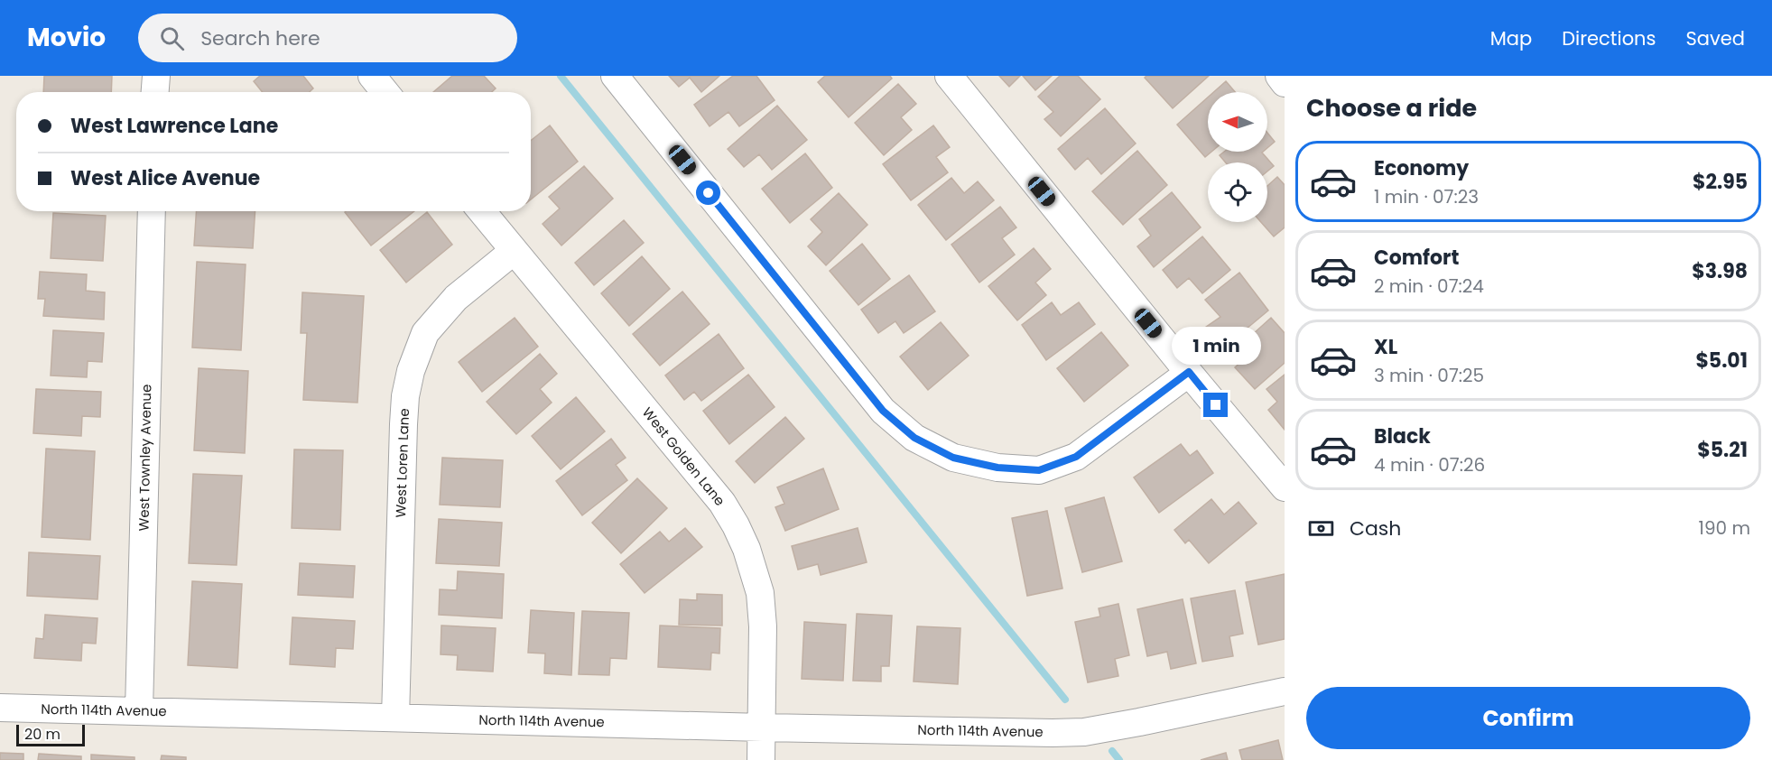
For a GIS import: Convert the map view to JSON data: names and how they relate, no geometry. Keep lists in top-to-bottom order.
{
  "streets": {
    "street": [
      "West Golden Lane",
      "West Townley Avenue",
      "West Loren Lane",
      "North 114th Avenue"
    ]
  },
  "crossings": [
    ["West Golden Lane", "West Loren Lane"],
    ["West Golden Lane", "North 114th Avenue"],
    ["West Townley Avenue", "North 114th Avenue"],
    ["West Loren Lane", "North 114th Avenue"]
  ],
  "scale_bar": "20 m",
  "north": "left",
  "page": {
    "header": "Movio",
    "search": "Search here",
    "nav": ["Map", "Directions", "Saved"],
    "heading": "Choose a ride",
    "banner": ["West Lawrence Lane", "West Alice Avenue"],
    "list": [
      {
        "name": "Economy",
        "note": "1 min · 07:23",
        "value": "$2.95"
      },
      {
        "name": "Comfort",
        "note": "2 min · 07:24",
        "value": "$3.98"
      },
      {
        "name": "XL",
        "note": "3 min · 07:25",
        "value": "$5.01"
      },
      {
        "name": "Black",
        "note": "4 min · 07:26",
        "value": "$5.21"
      }
    ],
    "bubble": "1 min",
    "pay": ["Cash", "190 m"],
    "buttons": "Confirm",
    "scale": "20 m"
  }
}
